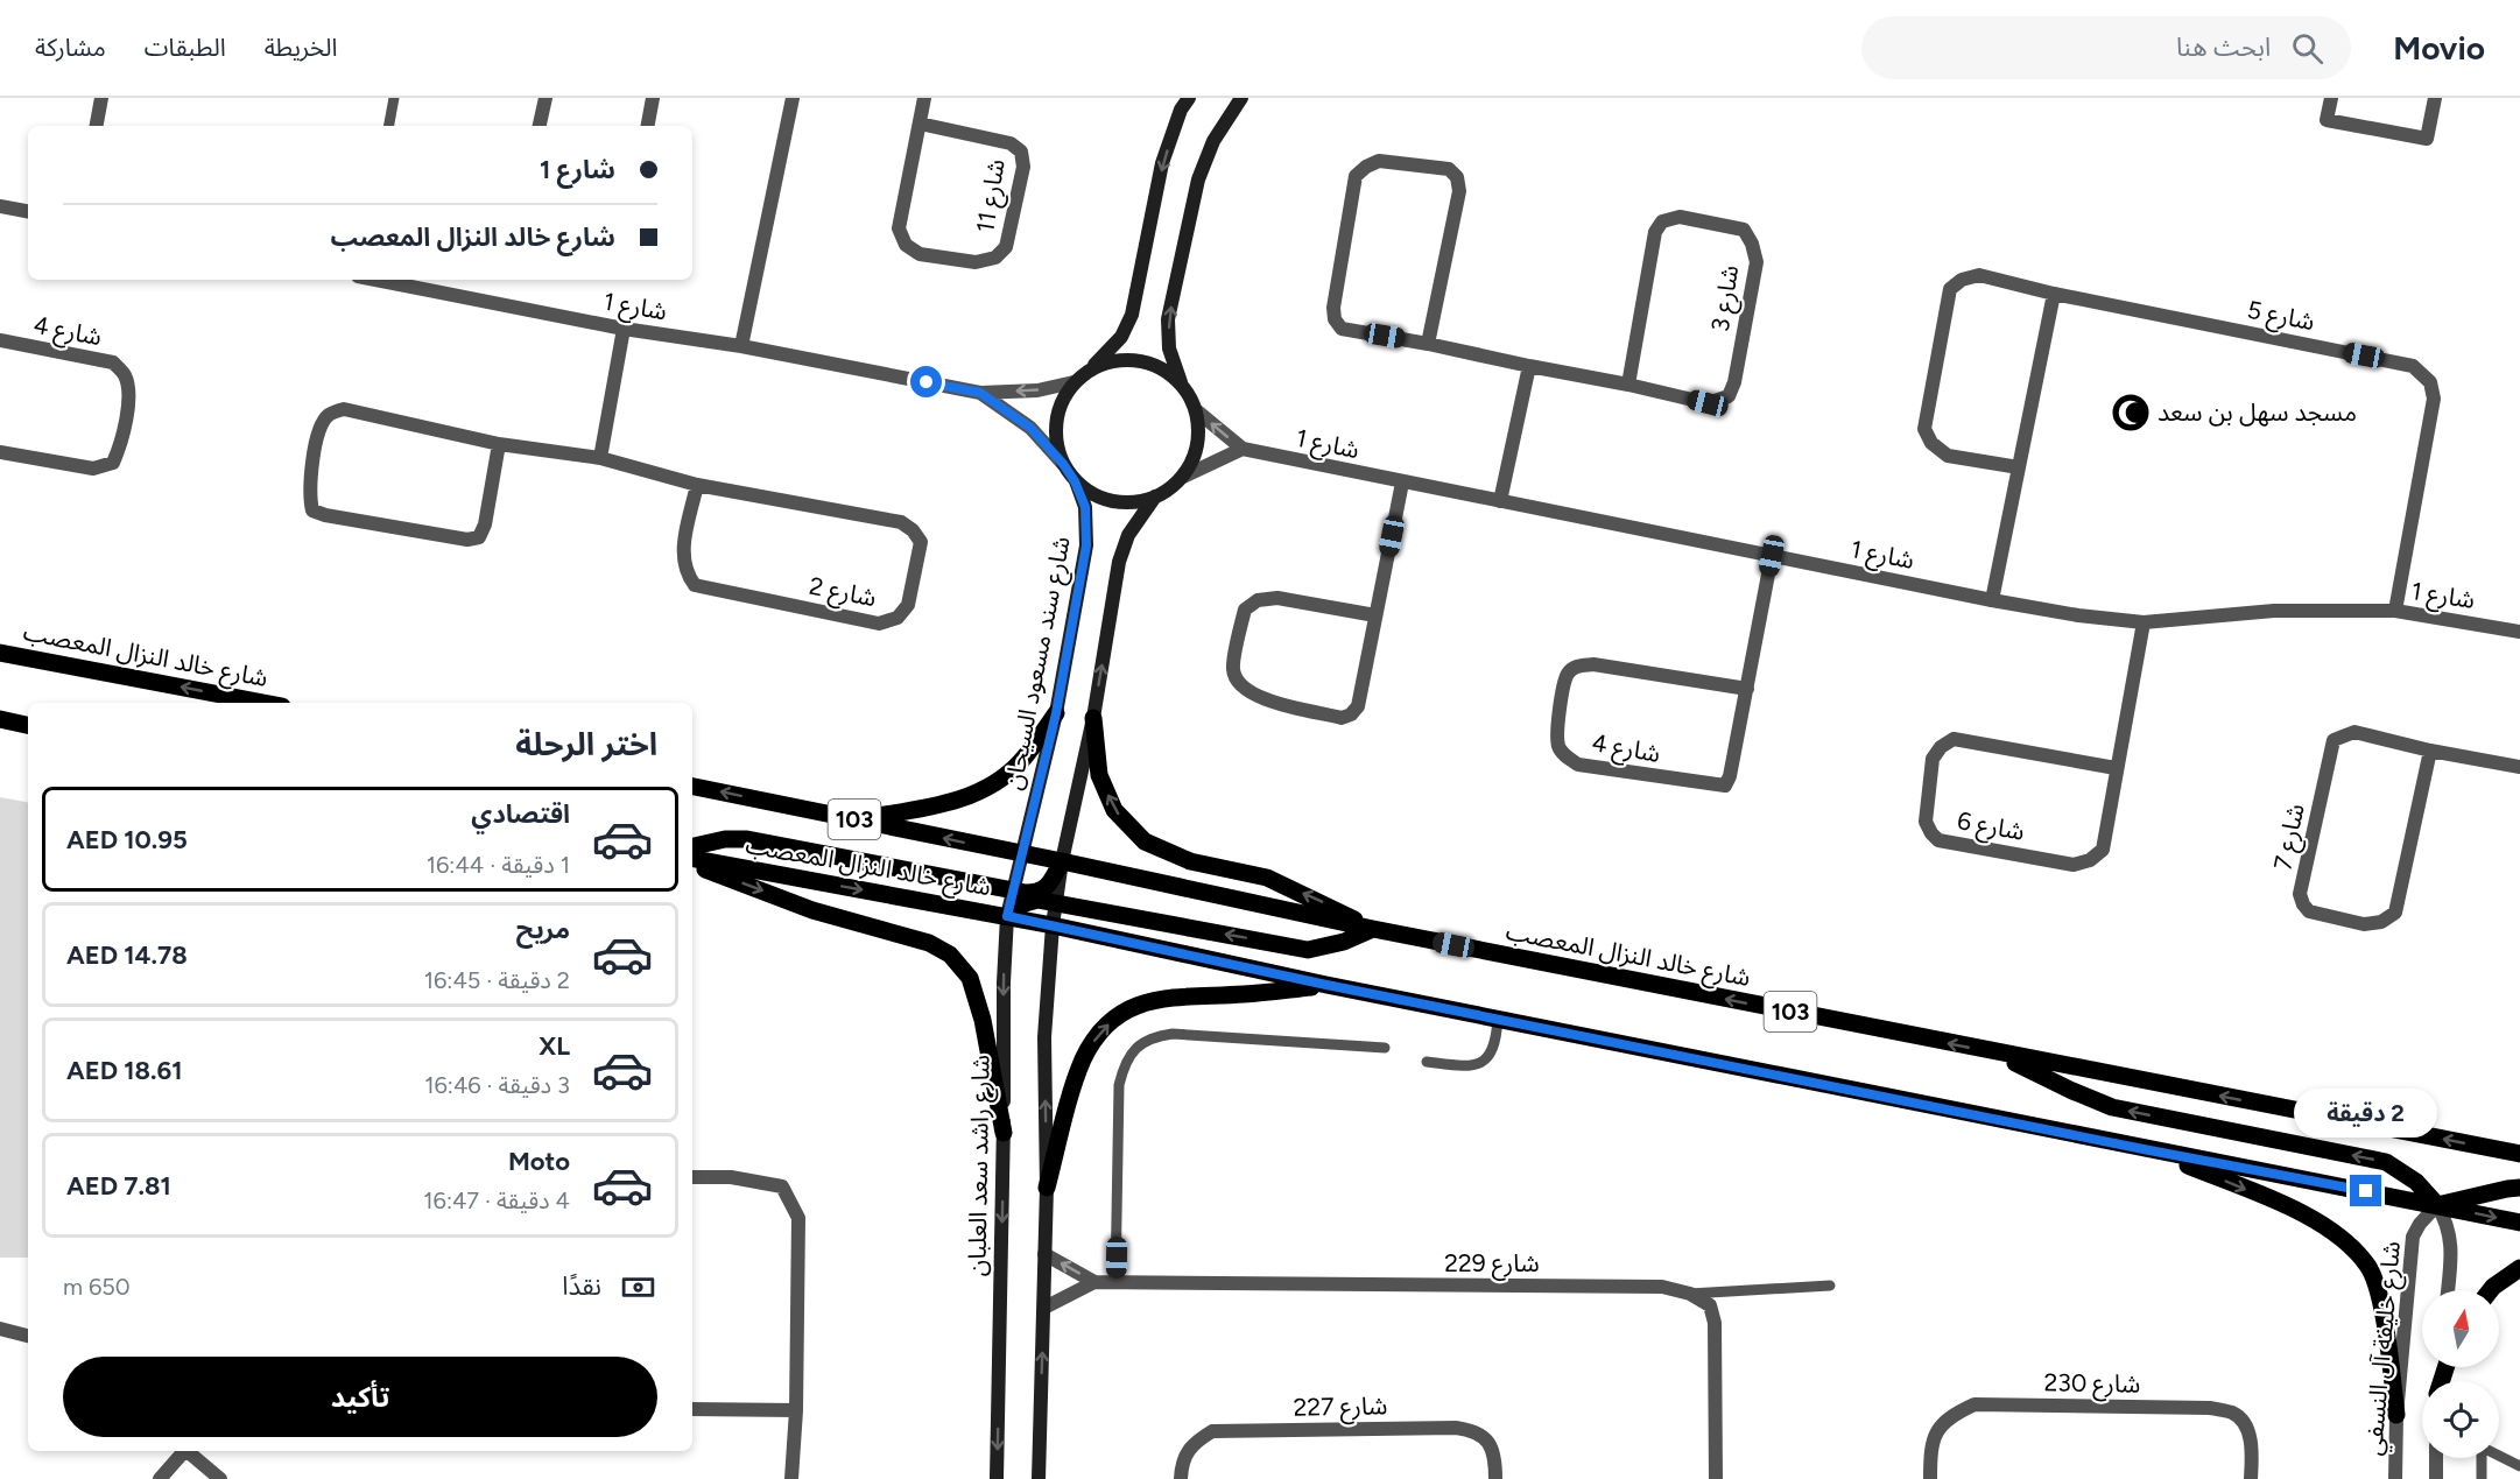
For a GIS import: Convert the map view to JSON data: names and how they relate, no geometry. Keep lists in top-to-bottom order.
{
  "streets": {
    "main road": [
      "شارع خالد النزال المعصب",
      "شارع سند مسعود السيحان",
      "103",
      "شارع راشد سعد العلبان"
    ],
    "street": [
      "شارع 11",
      "شارع 3",
      "شارع 1",
      "شارع 5",
      "شارع 4",
      "شارع 2",
      "شارع 6",
      "شارع 7",
      "شارع 229",
      "شارع خليفة آل النسفي",
      "شارع 230",
      "شارع 227"
    ]
  },
  "crossings": [
    ["شارع 1", "شارع 5"],
    ["شارع 1", "شارع 4"],
    ["شارع 1", "شارع سند مسعود السيحان"],
    ["شارع 1", "شارع 6"],
    ["شارع خالد النزال المعصب", "شارع سند مسعود السيحان"],
    ["شارع خالد النزال المعصب", "شارع راشد سعد العلبان"],
    ["شارع خالد النزال المعصب", "شارع خليفة آل النسفي"],
    ["شارع سند مسعود السيحان", "شارع راشد سعد العلبان"]
  ],
  "places": {
    "mosque": ["مسجد سهل بن سعد"]
  },
  "north": "top",
  "page": {
    "header": "Movio",
    "search": "ابحث هنا",
    "nav": ["الخريطة", "الطبقات", "مشاركة"],
    "banner": ["شارع 1", "شارع خالد النزال المعصب"],
    "heading": "اختر الرحلة",
    "list": [
      {
        "name": "اقتصادي",
        "note": "1 دقيقة · 16:44",
        "value": "AED 10.95"
      },
      {
        "name": "مريح",
        "note": "2 دقيقة · 16:45",
        "value": "AED 14.78"
      },
      {
        "name": "XL",
        "note": "3 دقيقة · 16:46",
        "value": "AED 18.61"
      },
      {
        "name": "Moto",
        "note": "4 دقيقة · 16:47",
        "value": "AED 7.81"
      }
    ],
    "bubble": "2 دقيقة",
    "pay": ["نقدًا", "650 m"],
    "buttons": "تأكيد"
  }
}
